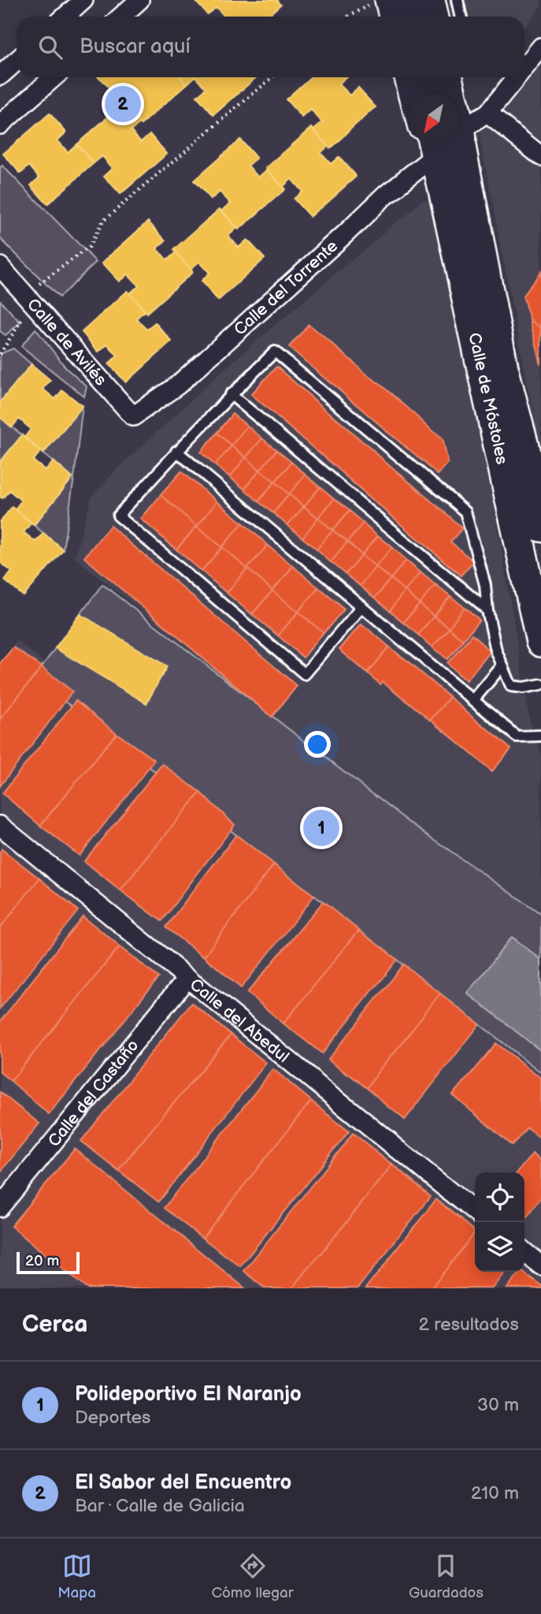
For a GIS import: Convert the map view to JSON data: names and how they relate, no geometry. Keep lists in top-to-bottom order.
{
  "streets": {
    "main road": ["Calle de Móstoles"],
    "street": [
      "Calle del Torrente",
      "Calle de Avilés",
      "Calle del Abedul",
      "Calle del Castaño"
    ]
  },
  "crossings": [
    ["Calle del Torrente", "Calle de Avilés"],
    ["Calle del Abedul", "Calle del Castaño"]
  ],
  "scale_bar": "20 m",
  "north": "bottom left",
  "page": {
    "search": "Buscar aquí",
    "pins": ["2", "1"],
    "scale": "20 m",
    "heading": ["Cerca", "2 resultados"],
    "list": [
      {
        "mark": "1",
        "name": "Polideportivo El Naranjo",
        "note": "Deportes",
        "value": "30 m"
      },
      {
        "mark": "2",
        "name": "El Sabor del Encuentro",
        "note": "Bar · Calle de Galicia",
        "value": "210 m"
      }
    ],
    "nav": ["Mapa", "Cómo llegar", "Guardados"]
  }
}
